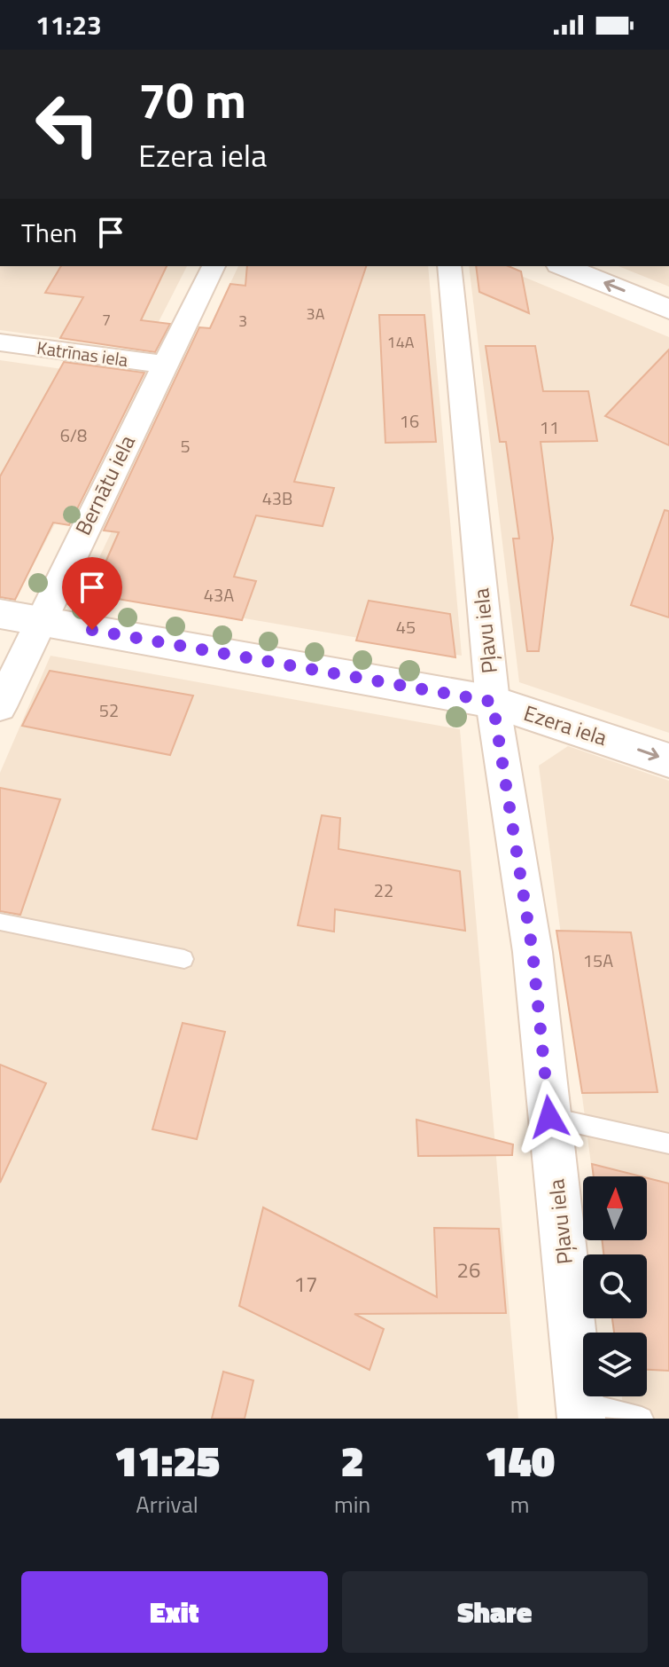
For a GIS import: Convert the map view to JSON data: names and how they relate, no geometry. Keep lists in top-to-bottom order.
{
  "streets": {
    "street": [
      "Katrīnas iela",
      "Bernātu iela",
      "Pļavu iela",
      "Ezera iela"
    ]
  },
  "crossings": [
    ["Katrīnas iela", "Bernātu iela"],
    ["Bernātu iela", "Ezera iela"],
    ["Pļavu iela", "Ezera iela"]
  ],
  "house_numbers": [
    "3A",
    "7",
    "3",
    "14A",
    "16",
    "11",
    "6/8",
    "5",
    "43B",
    "43A",
    "45",
    "52",
    "22",
    "15A",
    "26",
    "17"
  ],
  "north": "top",
  "page": {
    "status": "11:23",
    "turn": ["70 m", "Ezera iela"],
    "then": "Then",
    "eta": [
      "11:25",
      "Arrival",
      "2",
      "min",
      "140",
      "m"
    ],
    "buttons": ["Exit", "Share"]
  }
}
